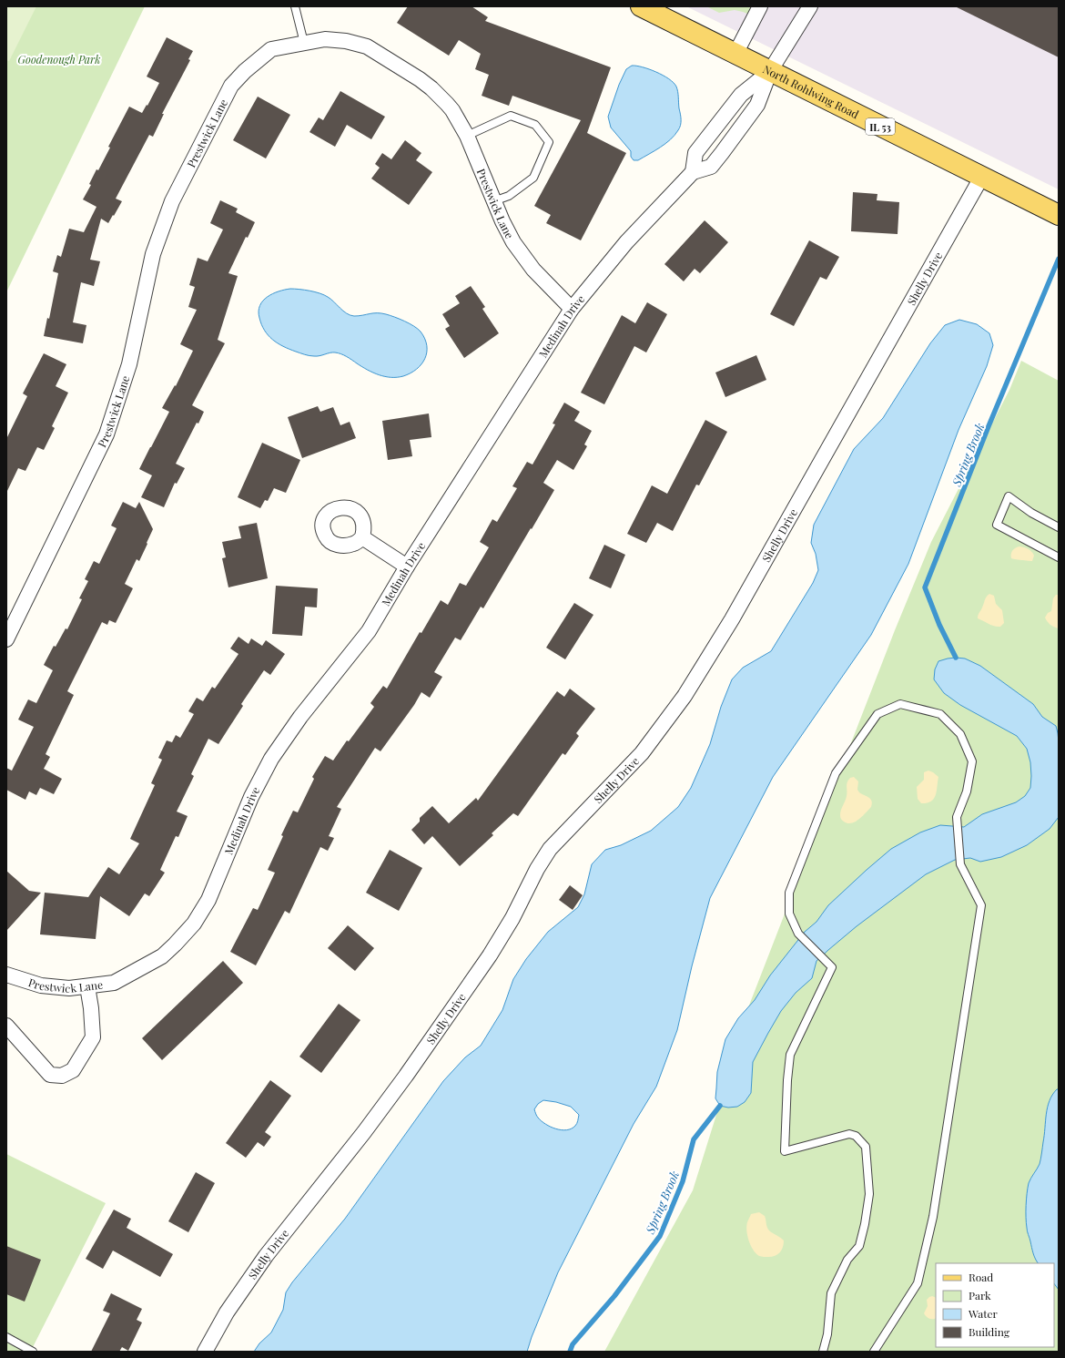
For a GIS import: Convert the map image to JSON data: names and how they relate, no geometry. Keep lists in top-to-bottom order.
{
  "streets": {
    "main road": ["North Rohlwing Road", "IL 53"],
    "street": ["Prestwick Lane", "Shelly Drive", "Medinah Drive"]
  },
  "crossings": [
    ["North Rohlwing Road", "Shelly Drive"],
    ["North Rohlwing Road", "Medinah Drive"],
    ["Prestwick Lane", "Medinah Drive"]
  ],
  "water": ["Spring Brook"],
  "parks": ["Goodenough Park"],
  "legend": [
    "Road",
    "Park",
    "Water",
    "Building"
  ]
}
